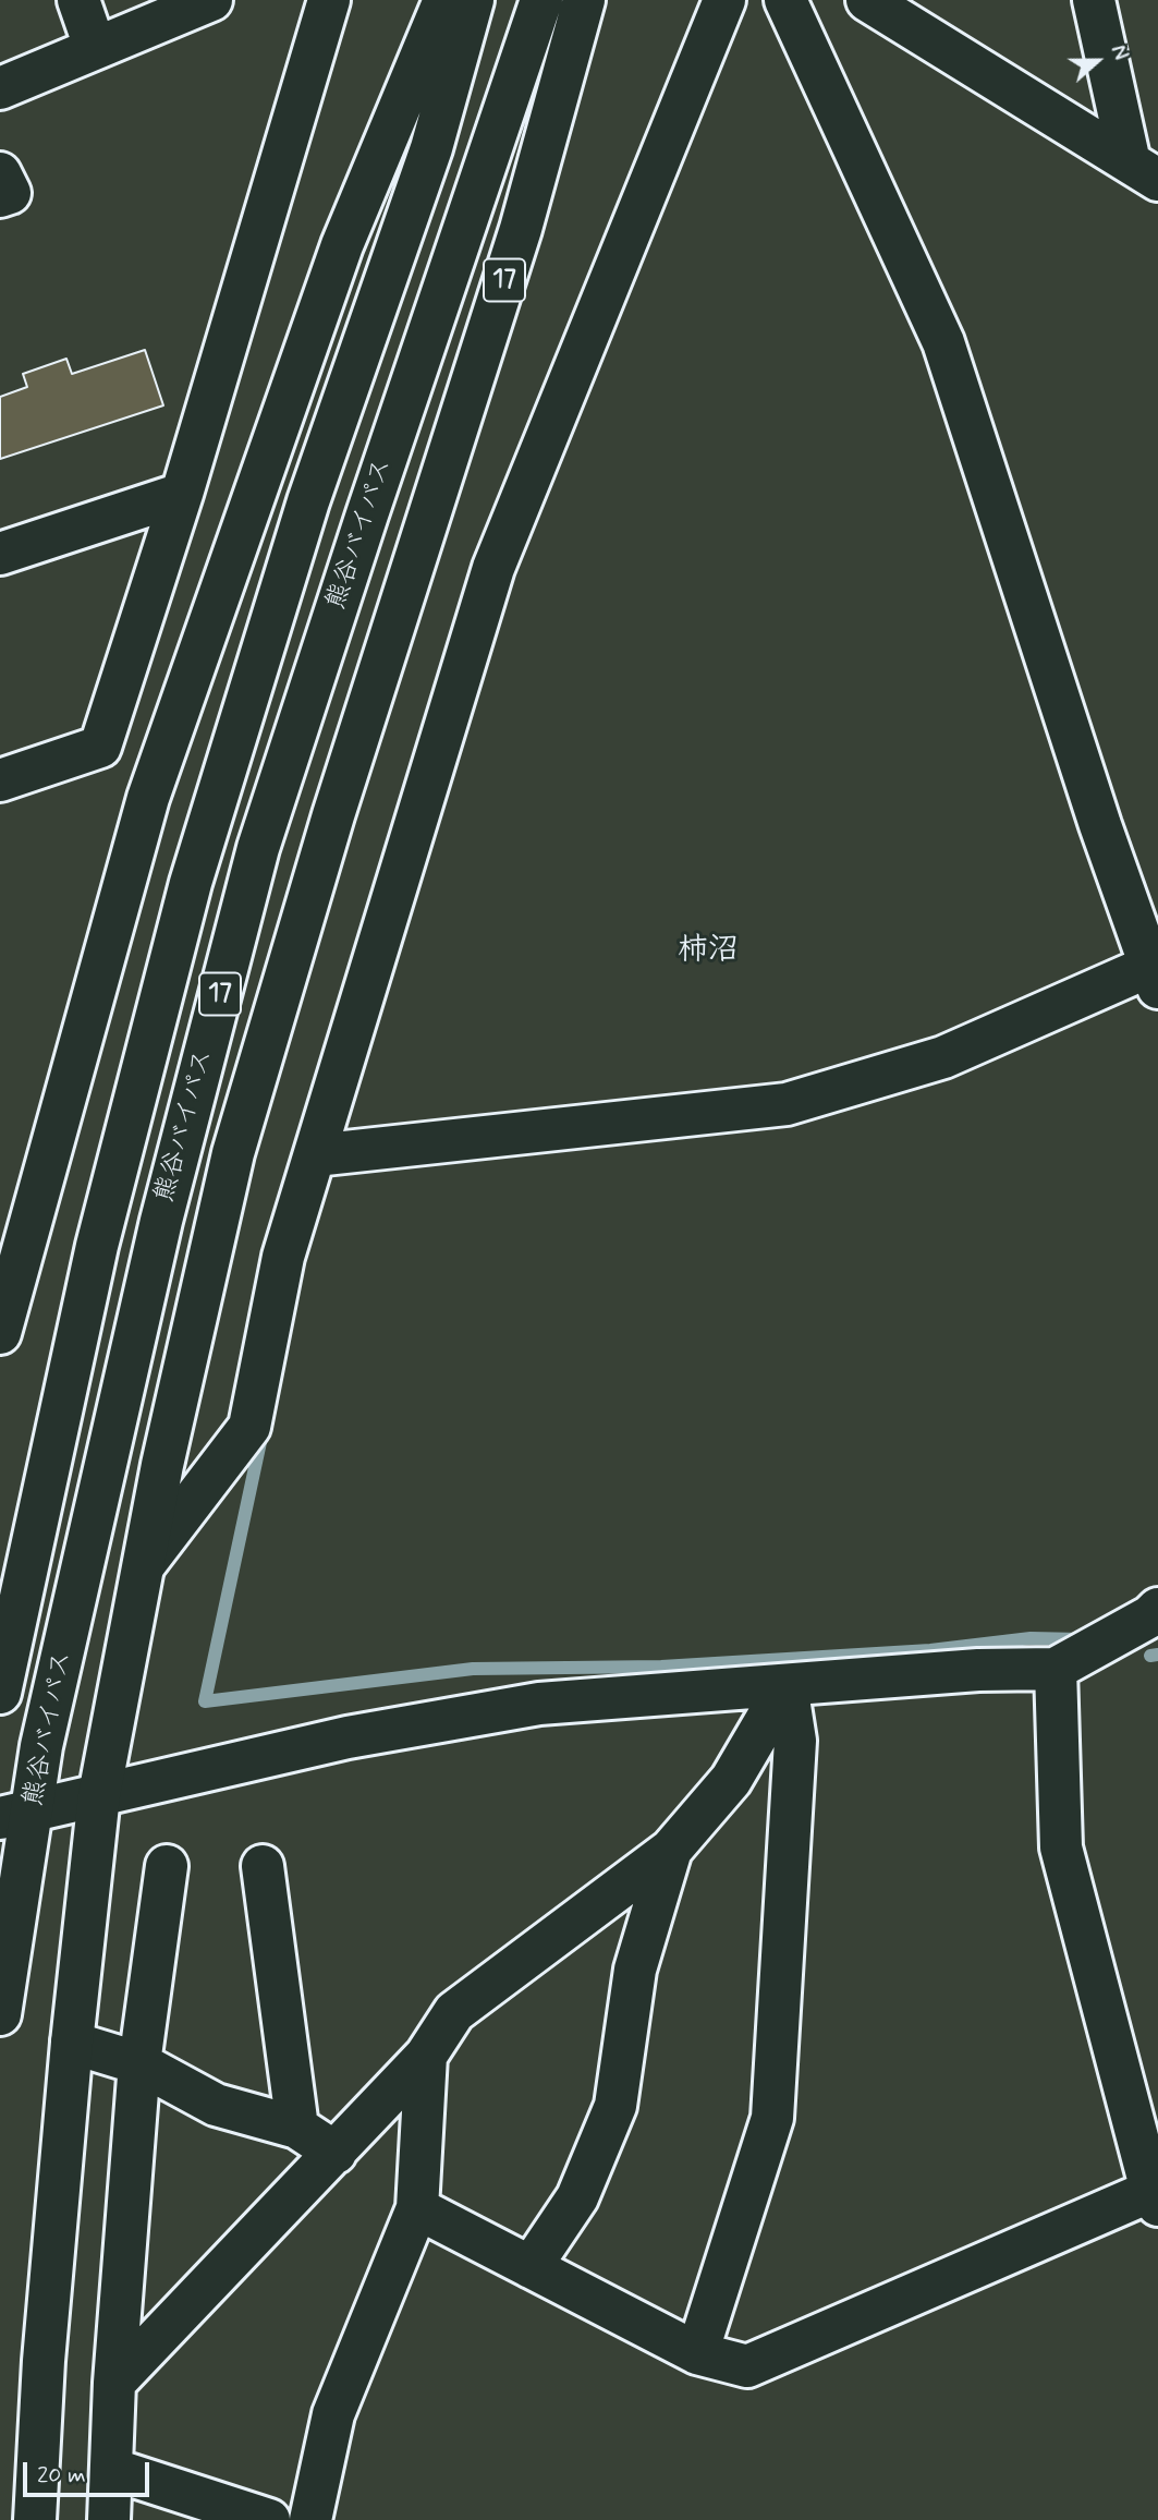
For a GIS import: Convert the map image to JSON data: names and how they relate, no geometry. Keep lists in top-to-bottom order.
{
  "streets": {
    "main road": ["17", "熊谷バイパス"]
  },
  "districts": ["柿沼"],
  "scale_bar": "20 m",
  "north": "right"
}
